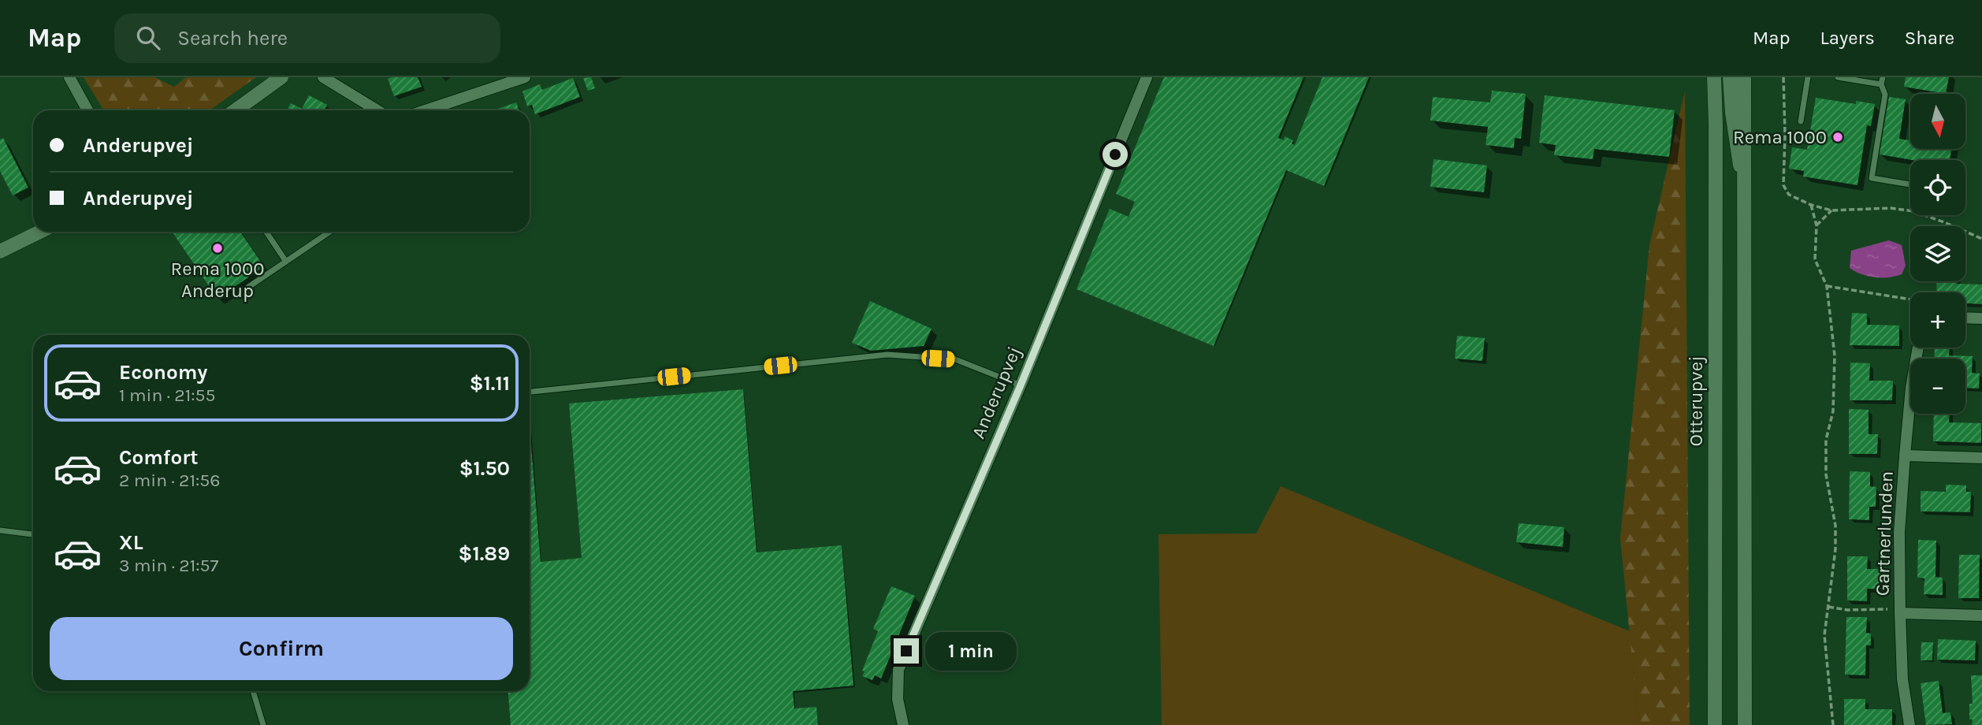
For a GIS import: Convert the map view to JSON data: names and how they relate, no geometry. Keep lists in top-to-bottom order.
{
  "streets": {
    "main road": ["Otterupvej"],
    "street": ["Anderupvej", "Gartnerlunden"]
  },
  "places": ["Rema 1000", "Rema 1000 Anderup"],
  "north": "bottom",
  "page": {
    "header": "Map",
    "search": "Search here",
    "nav": ["Map", "Layers", "Share"],
    "map_buttons": ["+", "−"],
    "banner": ["Anderupvej", "Anderupvej"],
    "list": [
      {
        "name": "Economy",
        "note": "1 min · 21:55",
        "value": "$1.11"
      },
      {
        "name": "Comfort",
        "note": "2 min · 21:56",
        "value": "$1.50"
      },
      {
        "name": "XL",
        "note": "3 min · 21:57",
        "value": "$1.89"
      }
    ],
    "buttons": "Confirm",
    "bubble": "1 min"
  }
}
